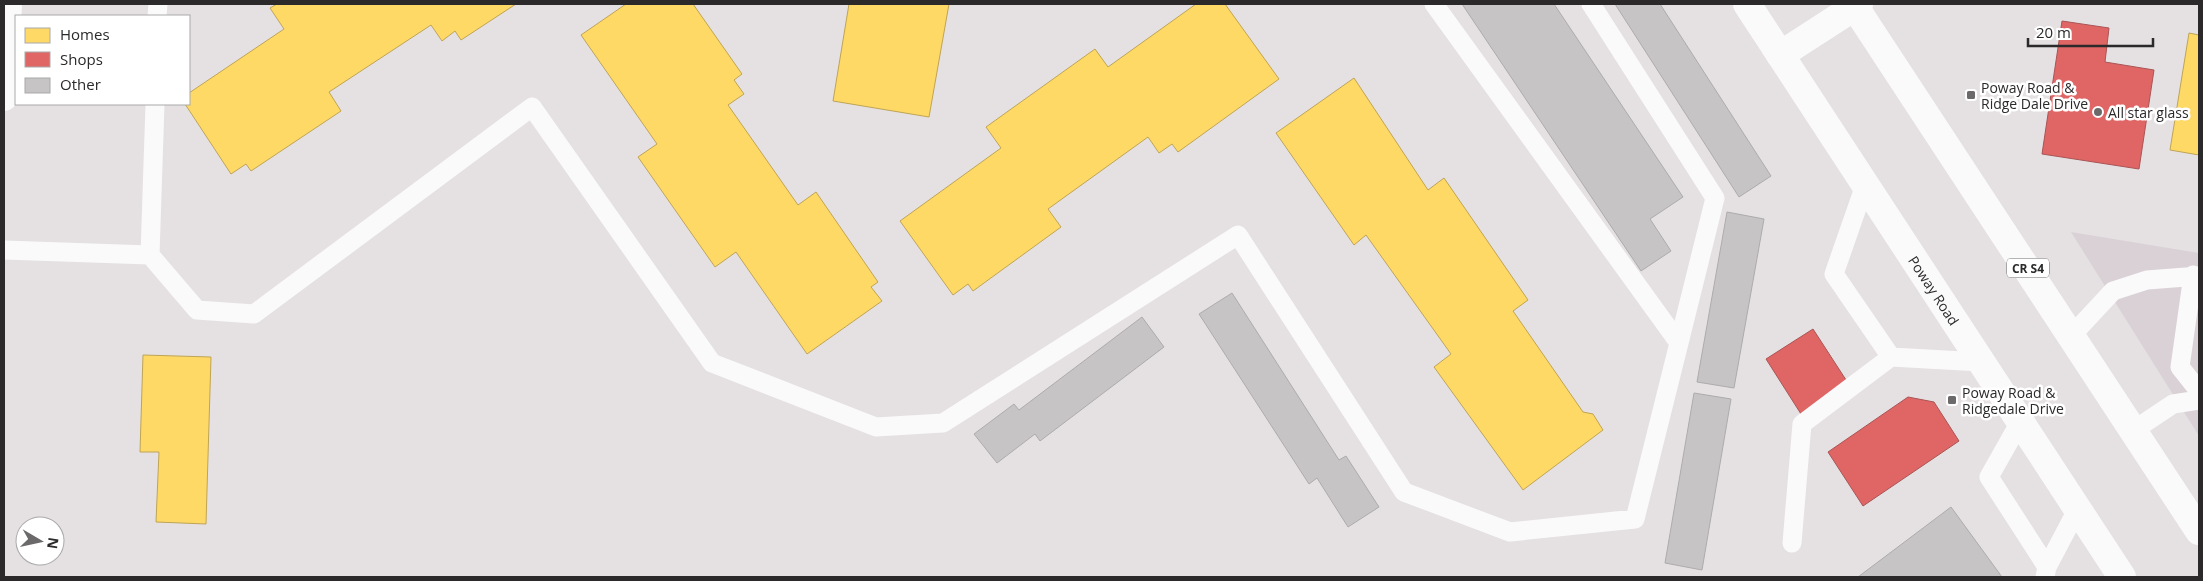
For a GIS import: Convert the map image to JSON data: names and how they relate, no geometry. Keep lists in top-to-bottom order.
{
  "streets": {
    "main road": ["CR S4", "Poway Road"]
  },
  "places": {
    "transit": ["Poway Road & Ridge Dale Drive", "Poway Road & Ridgedale Drive"],
    "other": ["All star glass"]
  },
  "legend": ["Homes", "Shops", "Other"],
  "scale_bar": "20 m",
  "north": "right"
}
